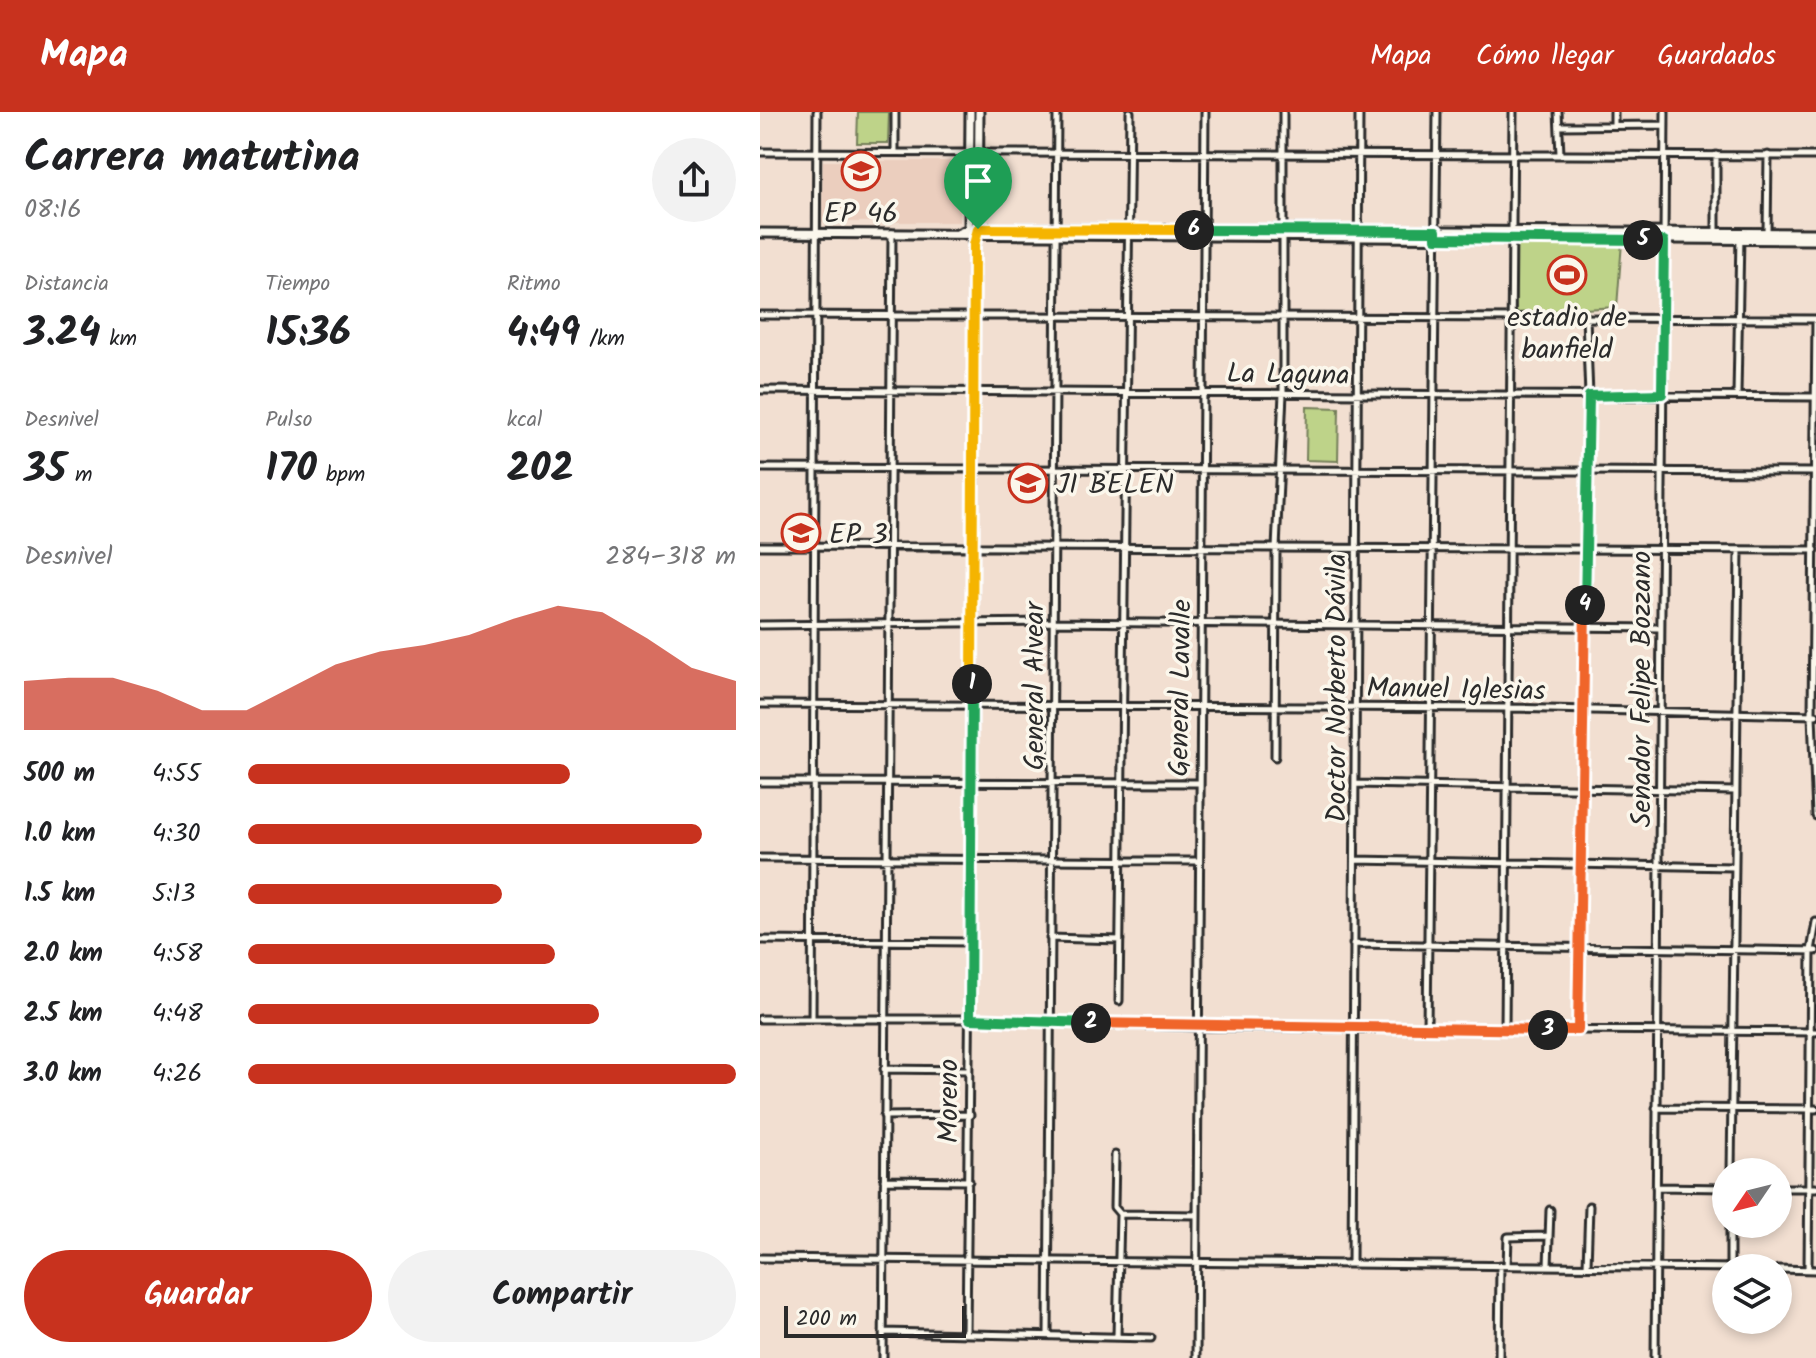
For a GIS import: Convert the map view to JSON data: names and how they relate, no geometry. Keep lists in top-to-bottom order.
{
  "streets": {
    "street": [
      "La Laguna",
      "General Alvear",
      "General Lavalle",
      "Doctor Norberto Dávila",
      "Manuel Iglesias",
      "Senador Felipe Bozzano",
      "Moreno"
    ]
  },
  "crossings": [
    ["La Laguna", "General Alvear"],
    ["La Laguna", "General Lavalle"],
    ["La Laguna", "Doctor Norberto Dávila"],
    ["La Laguna", "Senador Felipe Bozzano"],
    ["La Laguna", "Moreno"],
    ["General Alvear", "Manuel Iglesias"],
    ["General Lavalle", "Manuel Iglesias"],
    ["Doctor Norberto Dávila", "Manuel Iglesias"],
    ["Manuel Iglesias", "Senador Felipe Bozzano"],
    ["Manuel Iglesias", "Moreno"]
  ],
  "places": {
    "school or university": ["EP 46", "JI BELEN", "EP 3"],
    "sports": ["estadio de banfield"]
  },
  "scale_bar": "200 m",
  "north": "bottom left",
  "page": {
    "header": "Mapa",
    "nav": ["Mapa", "Cómo llegar", "Guardados"],
    "heading": ["Carrera matutina", "08:16"],
    "pins": [
      "6",
      "5",
      "4",
      "1",
      "2",
      "3"
    ],
    "stats": [
      ["Distancia", "3.24 km"],
      ["Tiempo", "15:36"],
      ["Ritmo", "4:49 /km"],
      ["Desnivel", "35 m"],
      ["Pulso", "170 bpm"],
      ["kcal", "202"]
    ],
    "chart": ["Desnivel", "284–318 m"],
    "list": [
      {
        "name": "500 m",
        "note": "4:55"
      },
      {
        "name": "1.0 km",
        "note": "4:30"
      },
      {
        "name": "1.5 km",
        "note": "5:13"
      },
      {
        "name": "2.0 km",
        "note": "4:58"
      },
      {
        "name": "2.5 km",
        "note": "4:48"
      },
      {
        "name": "3.0 km",
        "note": "4:26"
      }
    ],
    "buttons": ["Guardar", "Compartir"],
    "scale": "200 m"
  }
}
